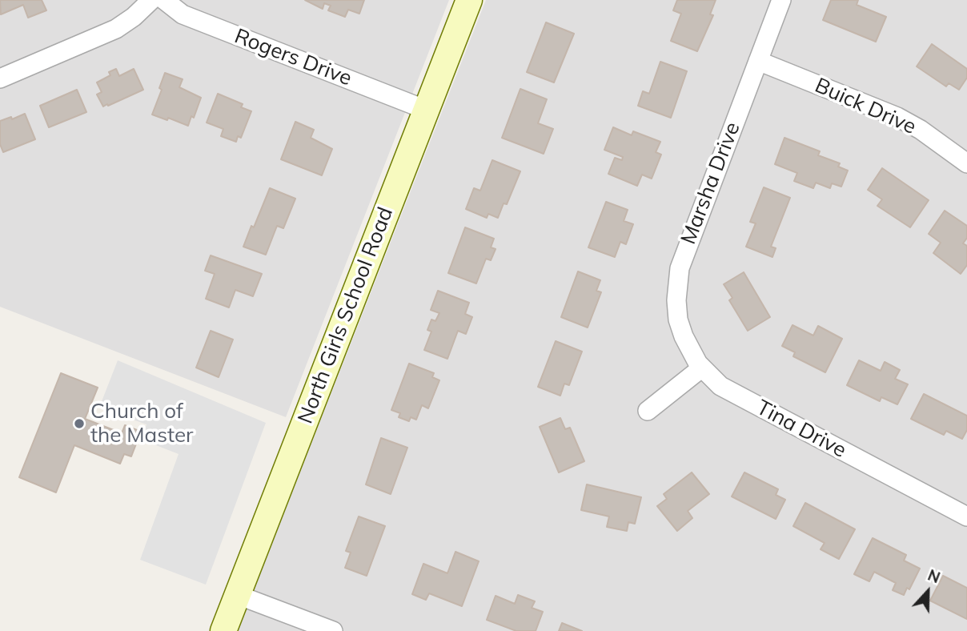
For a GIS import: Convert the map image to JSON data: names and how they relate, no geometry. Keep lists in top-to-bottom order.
{
  "streets": {
    "main road": ["North Girls School Road"],
    "street": [
      "Rogers Drive",
      "Buick Drive",
      "Marsha Drive",
      "Tina Drive"
    ]
  },
  "crossings": [
    ["Rogers Drive", "North Girls School Road"],
    ["Buick Drive", "Marsha Drive"],
    ["Marsha Drive", "Tina Drive"]
  ],
  "places": ["Church of the Master"],
  "north": "top"
}
